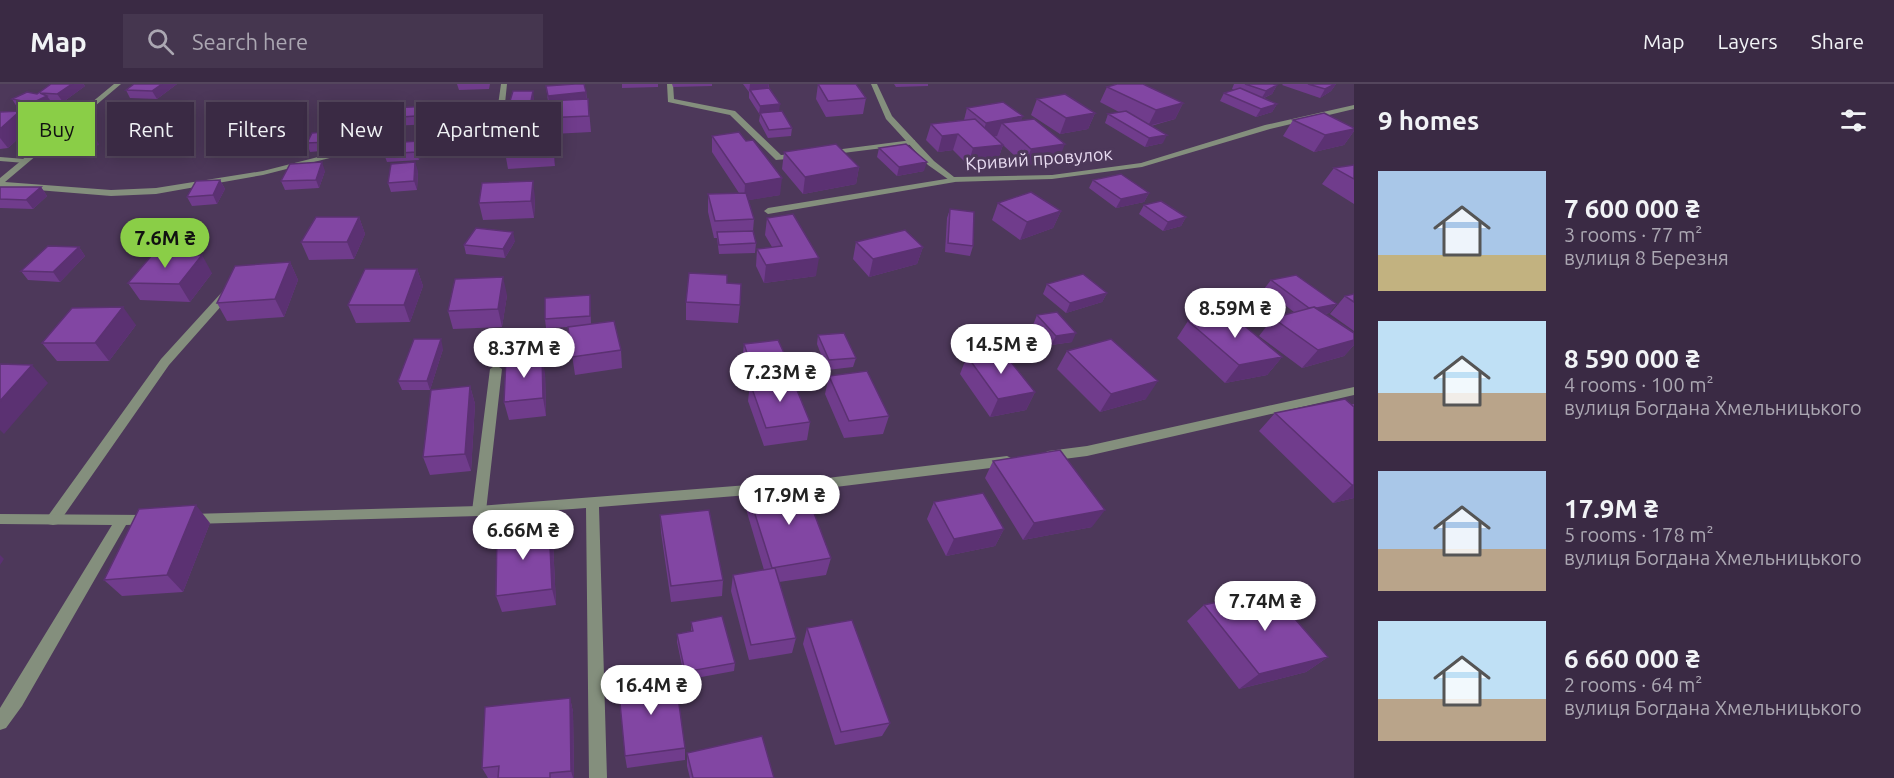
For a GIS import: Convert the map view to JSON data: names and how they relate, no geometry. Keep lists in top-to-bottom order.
{
  "streets": {
    "street": ["Кривий провулок"]
  },
  "page": {
    "header": "Map",
    "search": "Search here",
    "nav": ["Map", "Layers", "Share"],
    "heading": "9 homes",
    "chip": [
      "Buy",
      "Rent",
      "Filters",
      "New",
      "Apartment"
    ],
    "list": [
      {
        "name": "7 600 000 ₴",
        "note": "3 rooms · 77 m² · вулиця 8 Березня"
      },
      {
        "name": "8 590 000 ₴",
        "note": "4 rooms · 100 m² · вулиця Богдана Хмельницького"
      },
      {
        "name": "17.9M ₴",
        "note": "5 rooms · 178 m² · вулиця Богдана Хмельницького"
      },
      {
        "name": "6 660 000 ₴",
        "note": "2 rooms · 64 m² · вулиця Богдана Хмельницького"
      }
    ],
    "price": [
      "7.6M ₴",
      "8.59M ₴",
      "14.5M ₴",
      "8.37M ₴",
      "7.23M ₴",
      "17.9M ₴",
      "6.66M ₴",
      "7.74M ₴",
      "16.4M ₴"
    ]
  }
}
